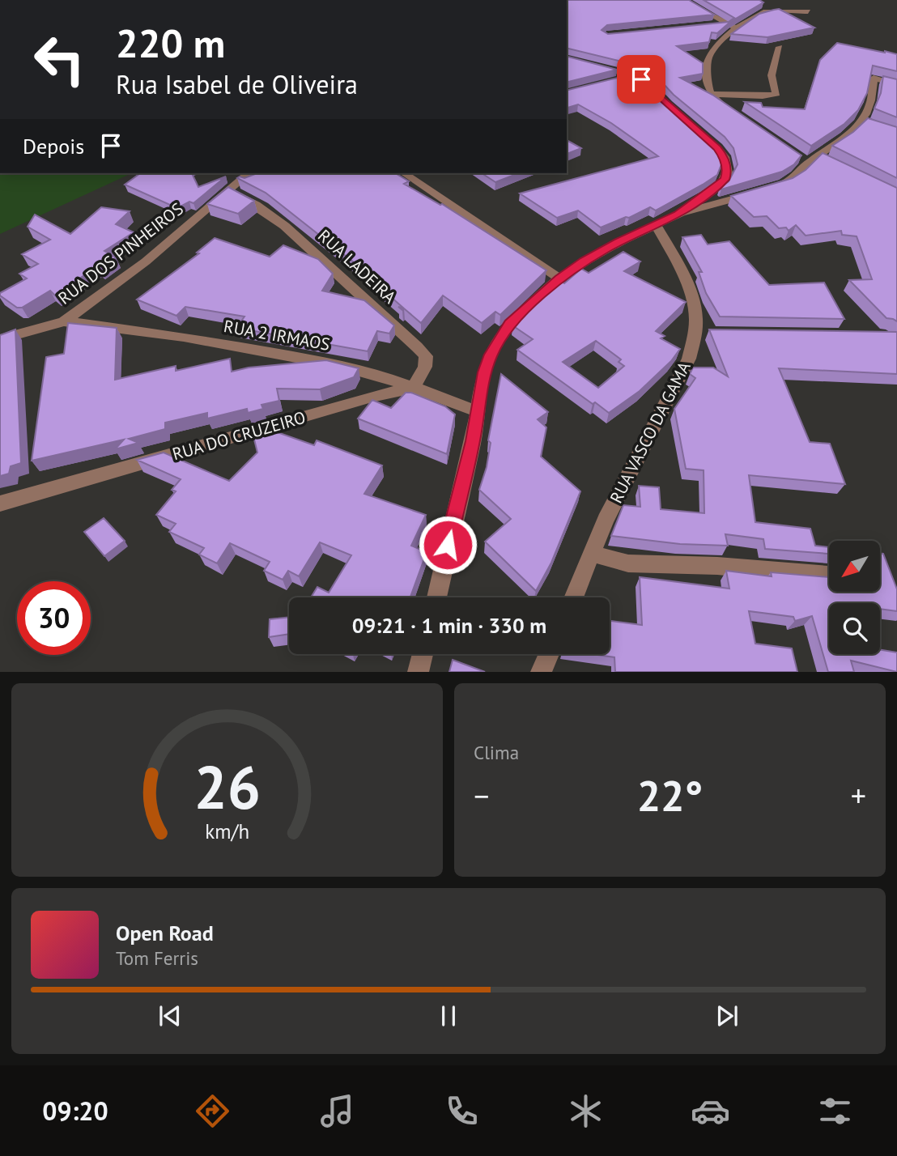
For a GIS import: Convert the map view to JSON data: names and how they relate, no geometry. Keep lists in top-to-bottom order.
{
  "streets": {
    "street": [
      "RUA DOS PINHEIROS",
      "RUA LADEIRA",
      "RUA 2 IRMAOS",
      "RUA VASCO DA GAMA",
      "RUA DO CRUZEIRO"
    ]
  },
  "crossings": [
    ["RUA DOS PINHEIROS", "RUA LADEIRA"],
    ["RUA DOS PINHEIROS", "RUA 2 IRMAOS"],
    ["RUA LADEIRA", "RUA 2 IRMAOS"],
    ["RUA LADEIRA", "RUA DO CRUZEIRO"],
    ["RUA 2 IRMAOS", "RUA DO CRUZEIRO"]
  ],
  "north": "bottom left",
  "page": {
    "turn": ["220 m", "Rua Isabel de Oliveira"],
    "then": "Depois",
    "limit": "30",
    "trip": "09:21 · 1 min · 330 m",
    "tile": "Clima",
    "heat": ["−", "22°", "+"],
    "song": ["Open Road", "Tom Ferris"],
    "tabs": "09:20",
    "gauge": ["26", "km/h"]
  }
}
